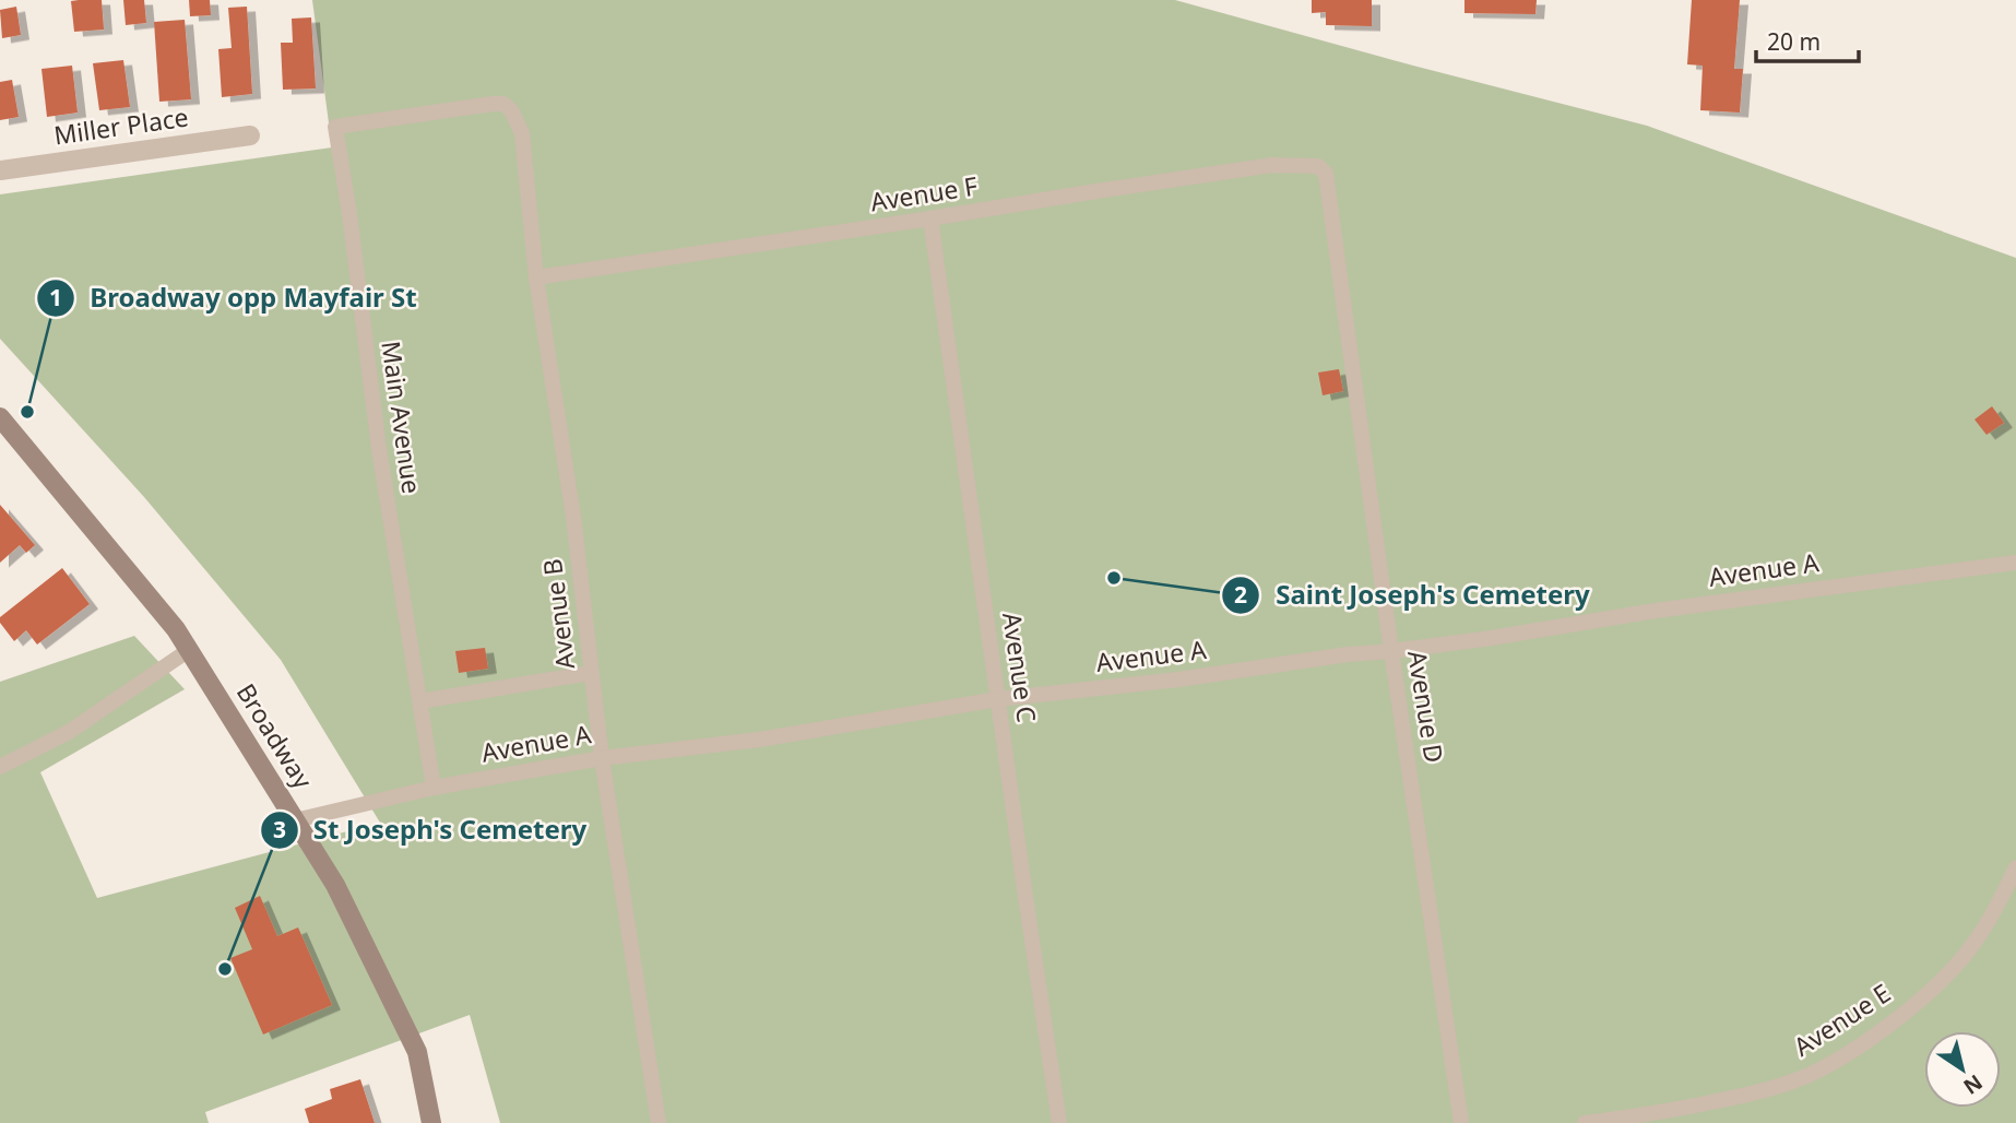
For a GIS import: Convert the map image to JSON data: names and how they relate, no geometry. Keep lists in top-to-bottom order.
{
  "streets": {
    "main road": ["Broadway"],
    "street": ["Miller Place"],
    "lane": [
      "Avenue F",
      "Main Avenue",
      "Avenue A",
      "Avenue B",
      "Avenue C",
      "Avenue D",
      "Avenue E"
    ]
  },
  "crossings": [
    ["Avenue F", "Avenue B"],
    ["Avenue F", "Avenue C"],
    ["Avenue F", "Avenue D"],
    ["Main Avenue", "Avenue A"],
    ["Main Avenue", "Avenue B"],
    ["Avenue A", "Avenue B"],
    ["Avenue A", "Avenue C"],
    ["Avenue A", "Avenue D"],
    ["Avenue A", "Broadway"]
  ],
  "places": ["Broadway opp Mayfair St", "Saint Joseph's Cemetery", "St Joseph's Cemetery"],
  "scale_bar": "20 m",
  "north": "bottom right"
}
